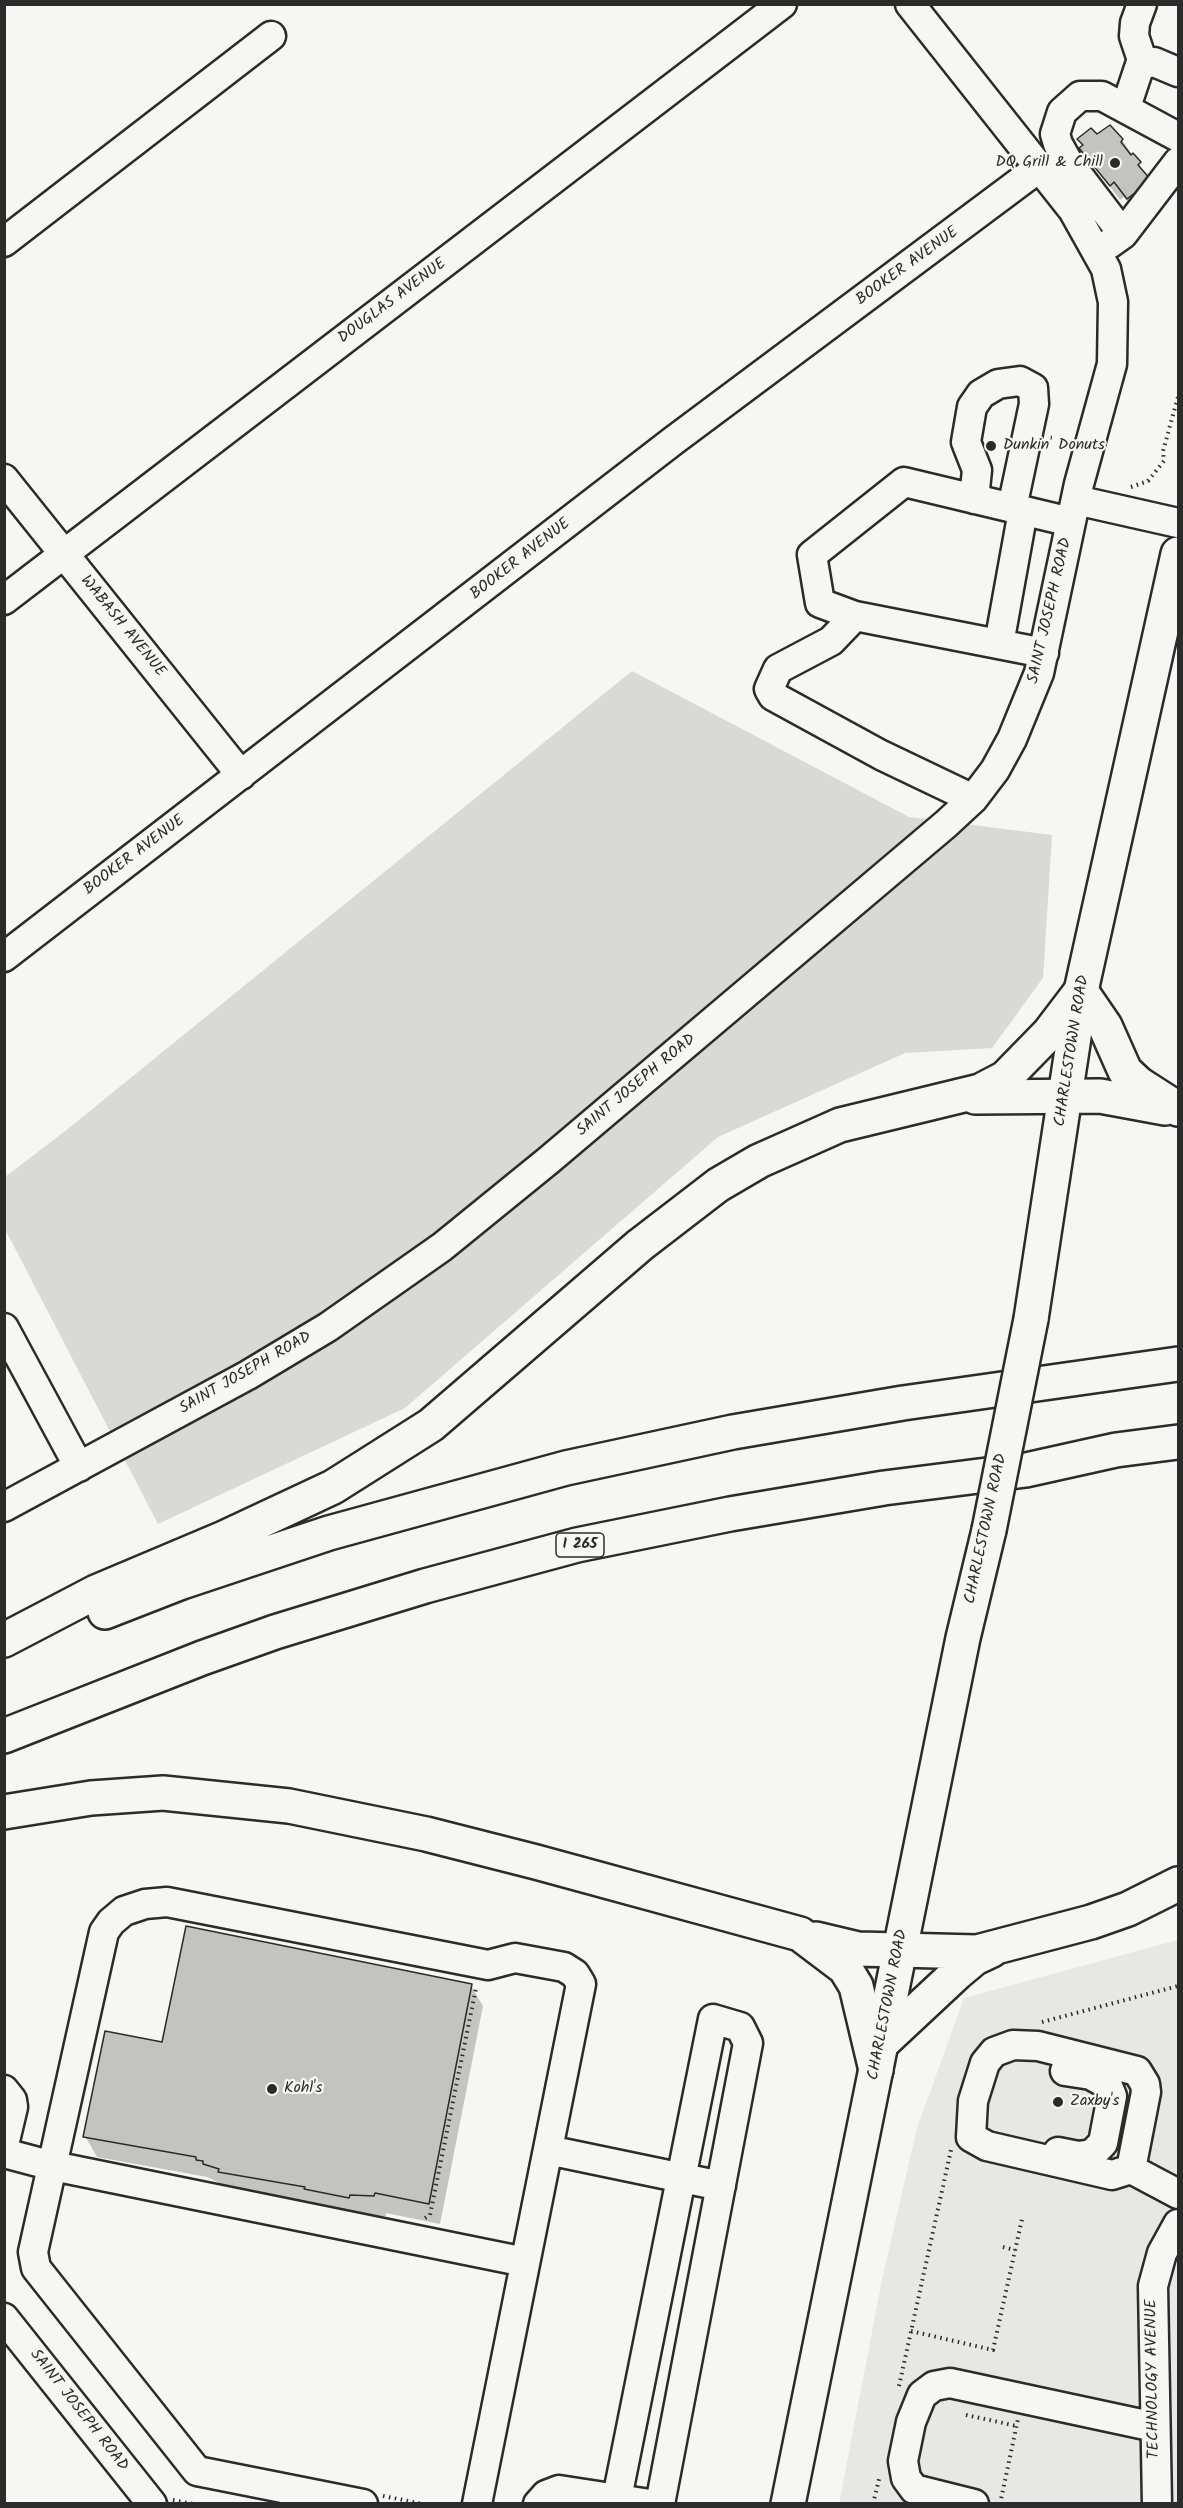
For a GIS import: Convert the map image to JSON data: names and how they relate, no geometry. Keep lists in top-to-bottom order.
{
  "streets": {
    "main road": ["CHARLESTOWN ROAD", "I 265"],
    "street": [
      "BOOKER AVENUE",
      "DOUGLAS AVENUE",
      "SAINT JOSEPH ROAD",
      "WABASH AVENUE",
      "TECHNOLOGY AVENUE"
    ]
  },
  "crossings": [
    ["BOOKER AVENUE", "SAINT JOSEPH ROAD"],
    ["BOOKER AVENUE", "WABASH AVENUE"],
    ["DOUGLAS AVENUE", "WABASH AVENUE"]
  ],
  "places": [
    "DQ Grill & Chill",
    "Dunkin' Donuts",
    "Kohl's",
    "Zaxby's"
  ]
}
